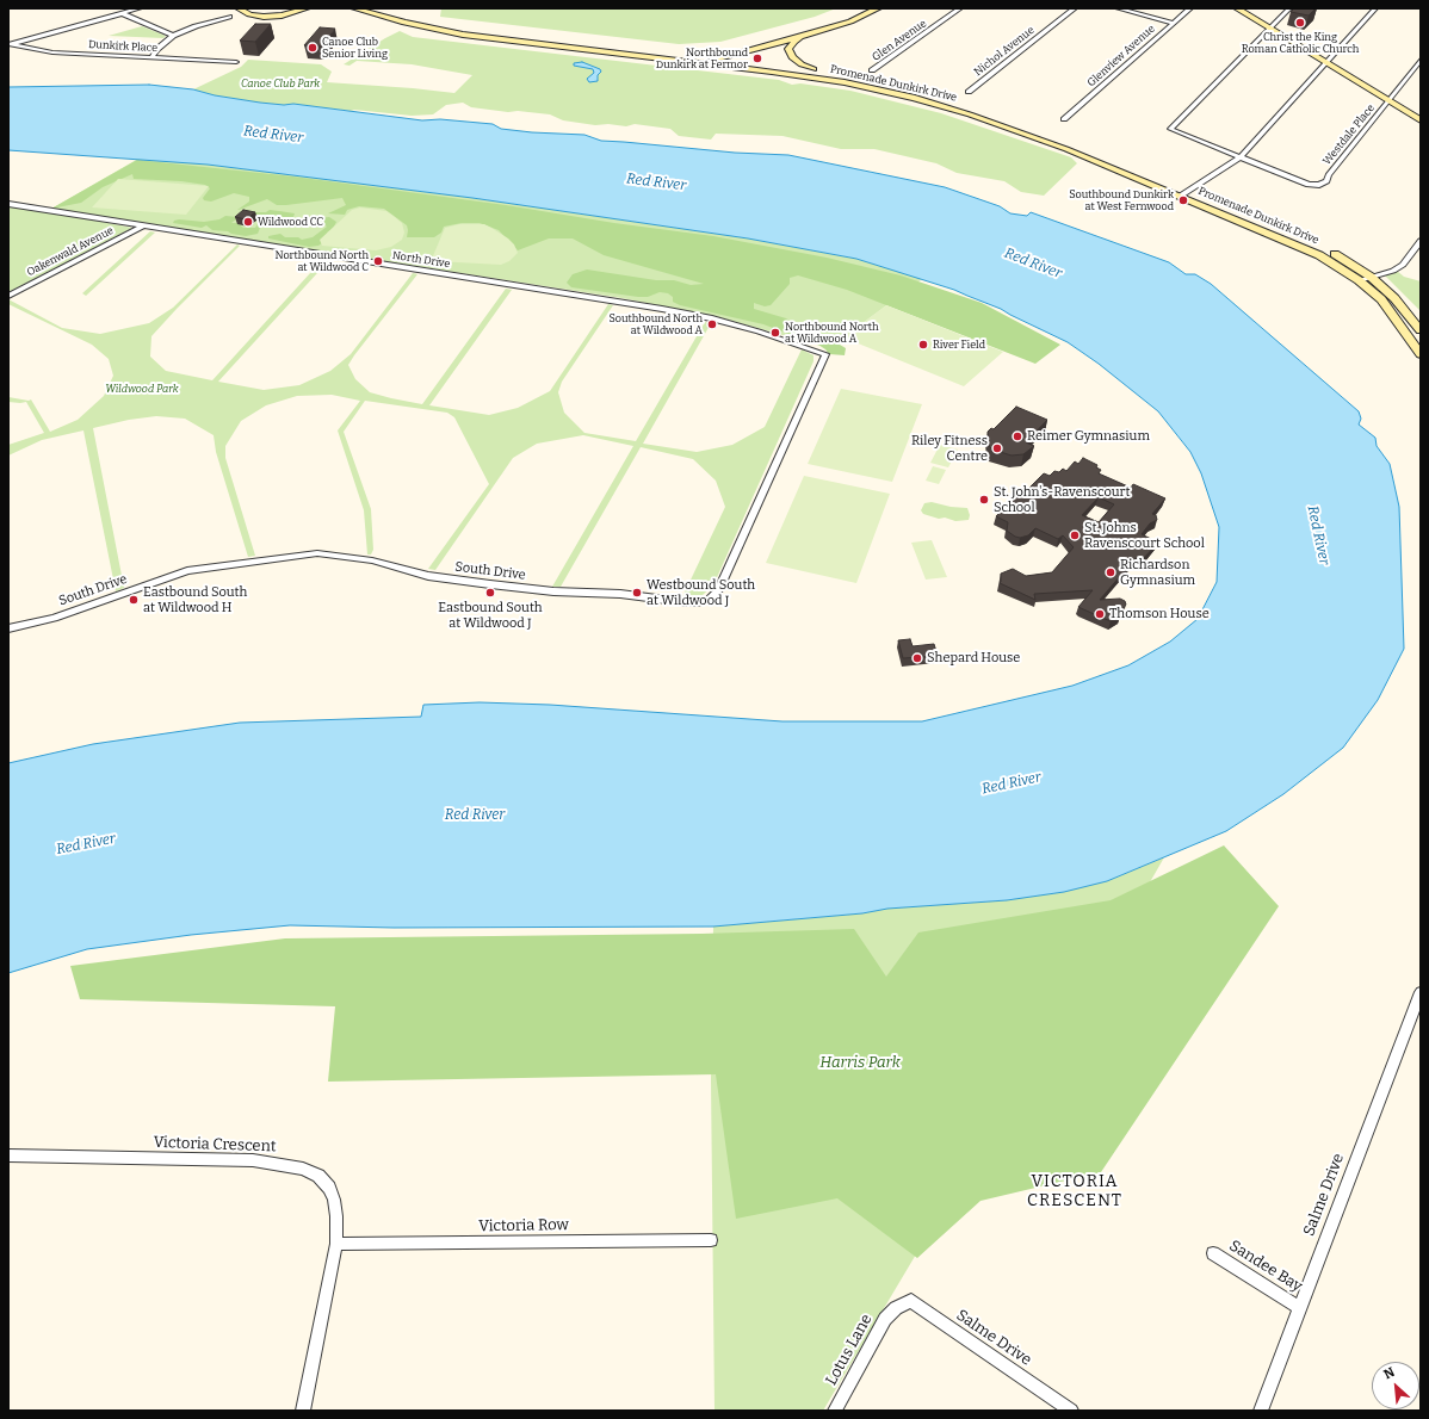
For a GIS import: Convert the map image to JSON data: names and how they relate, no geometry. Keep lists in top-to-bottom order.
{
  "streets": {
    "main road": ["Promenade Dunkirk Drive"],
    "street": [
      "Glen Avenue",
      "Dunkirk Place",
      "Nichol Avenue",
      "Glenview Avenue",
      "Westdale Place",
      "Oakenwald Avenue",
      "North Drive",
      "South Drive",
      "Victoria Crescent",
      "Salme Drive",
      "Victoria Row",
      "Sandee Bay",
      "Lotus Lane"
    ]
  },
  "crossings": [
    ["Oakenwald Avenue", "North Drive"],
    ["North Drive", "South Drive"],
    ["Victoria Crescent", "Victoria Row"],
    ["Salme Drive", "Sandee Bay"],
    ["Salme Drive", "Lotus Lane"]
  ],
  "districts": ["VICTORIA CRESCENT"],
  "water": ["Red River"],
  "parks": ["Canoe Club Park", "Wildwood Park", "Harris Park"],
  "places": [
    "Christ the King Roman Catholic Church",
    "Canoe Club Senior Living",
    "Northbound Dunkirk at Fermor",
    "Southbound Dunkirk at West Fernwood",
    "Wildwood CC",
    "Northbound North at Wildwood C",
    "Southbound North at Wildwood A",
    "Northbound North at Wildwood A",
    "River Field",
    "Reimer Gymnasium",
    "Riley Fitness Centre",
    "St. John's-Ravenscourt School",
    "St. Johns Ravenscourt School",
    "Richardson Gymnasium",
    "Eastbound South at Wildwood J",
    "Westbound South at Wildwood J",
    "Eastbound South at Wildwood H",
    "Thomson House",
    "Shepard House"
  ],
  "north": "top left"
}
